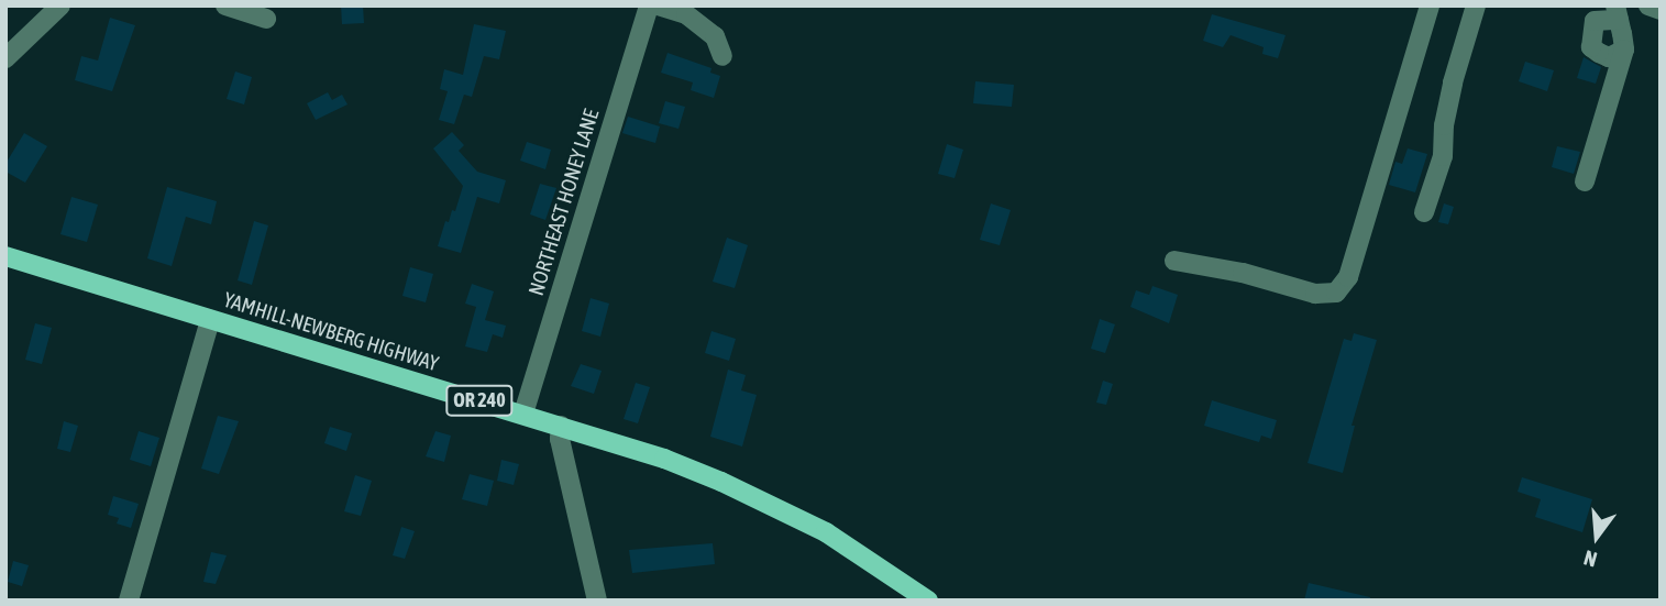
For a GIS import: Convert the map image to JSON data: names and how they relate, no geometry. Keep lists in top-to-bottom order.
{
  "streets": {
    "main road": ["YAMHILL-NEWBERG HIGHWAY", "OR 240"],
    "street": ["NORTHEAST HONEY LANE"]
  },
  "crossings": [
    ["NORTHEAST HONEY LANE", "YAMHILL-NEWBERG HIGHWAY"]
  ],
  "north": "bottom"
}
